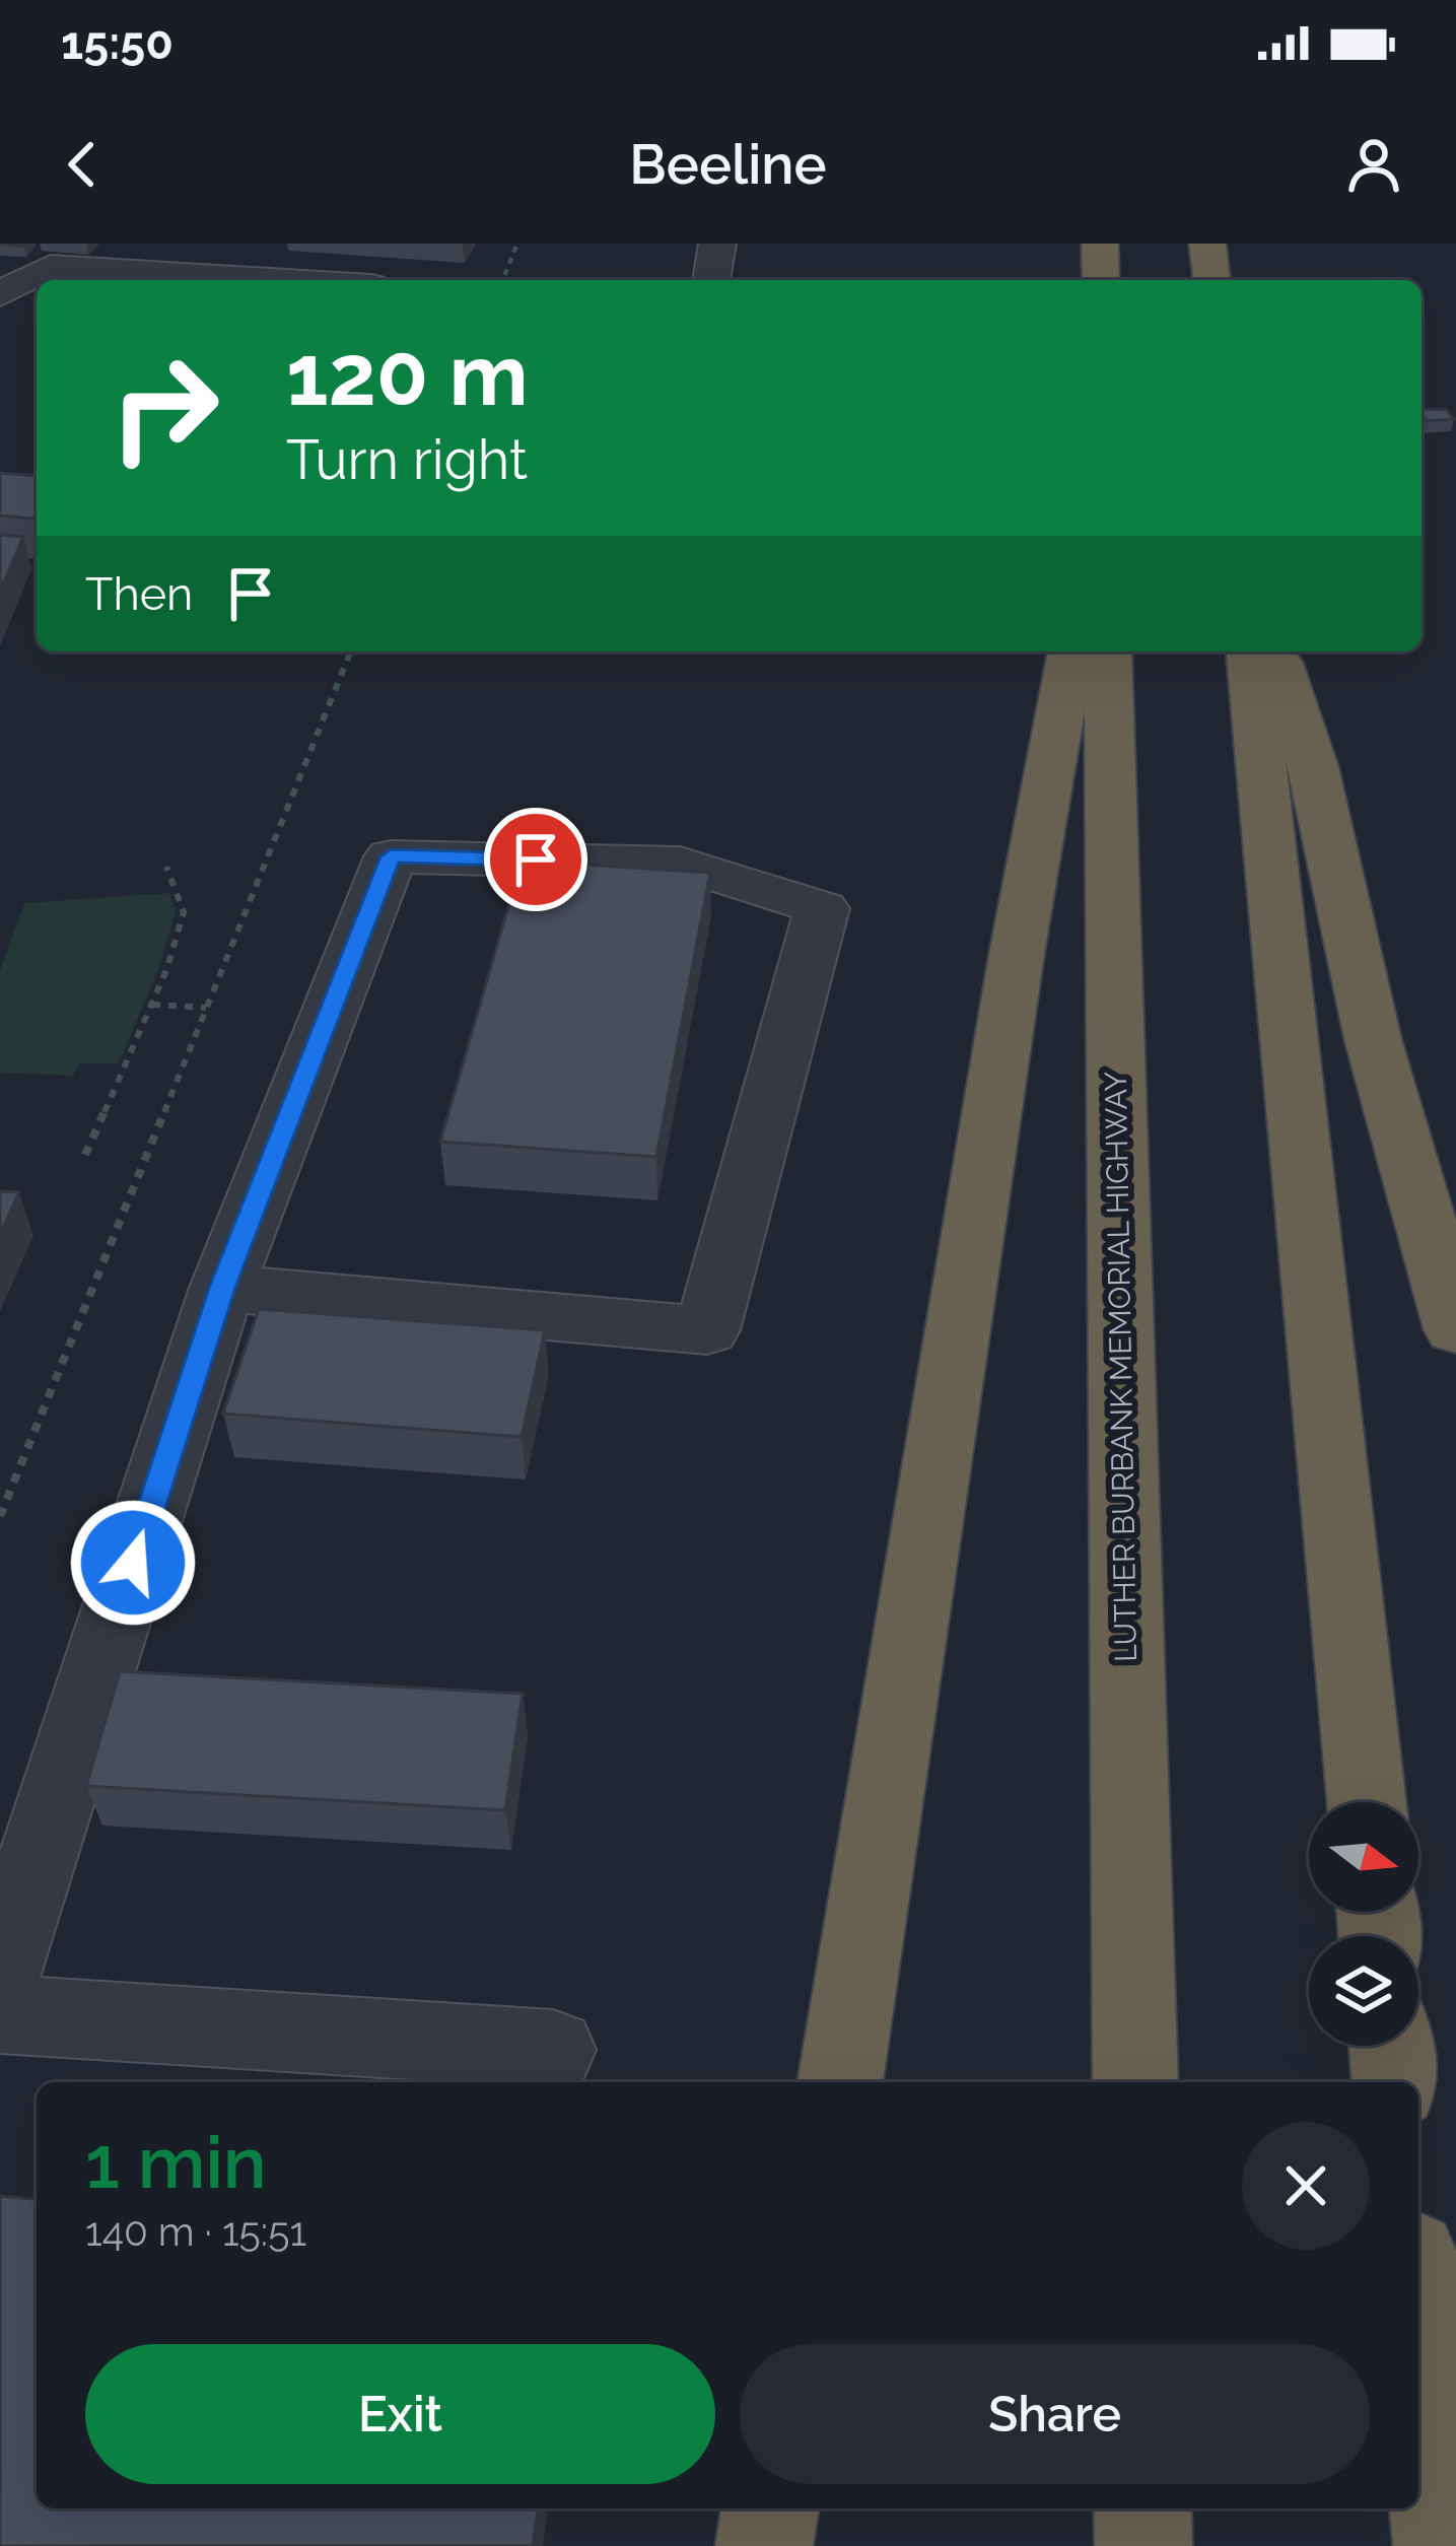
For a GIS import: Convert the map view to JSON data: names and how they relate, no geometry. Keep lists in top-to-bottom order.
{
  "streets": {
    "highway": ["LUTHER BURBANK MEMORIAL HIGHWAY"]
  },
  "north": "right",
  "page": {
    "status": "15:50",
    "header": "Beeline",
    "turn": ["120 m", "Turn right"],
    "then": "Then",
    "heading": ["1 min", "140 m · 15:51"],
    "buttons": ["Exit", "Share"]
  }
}
